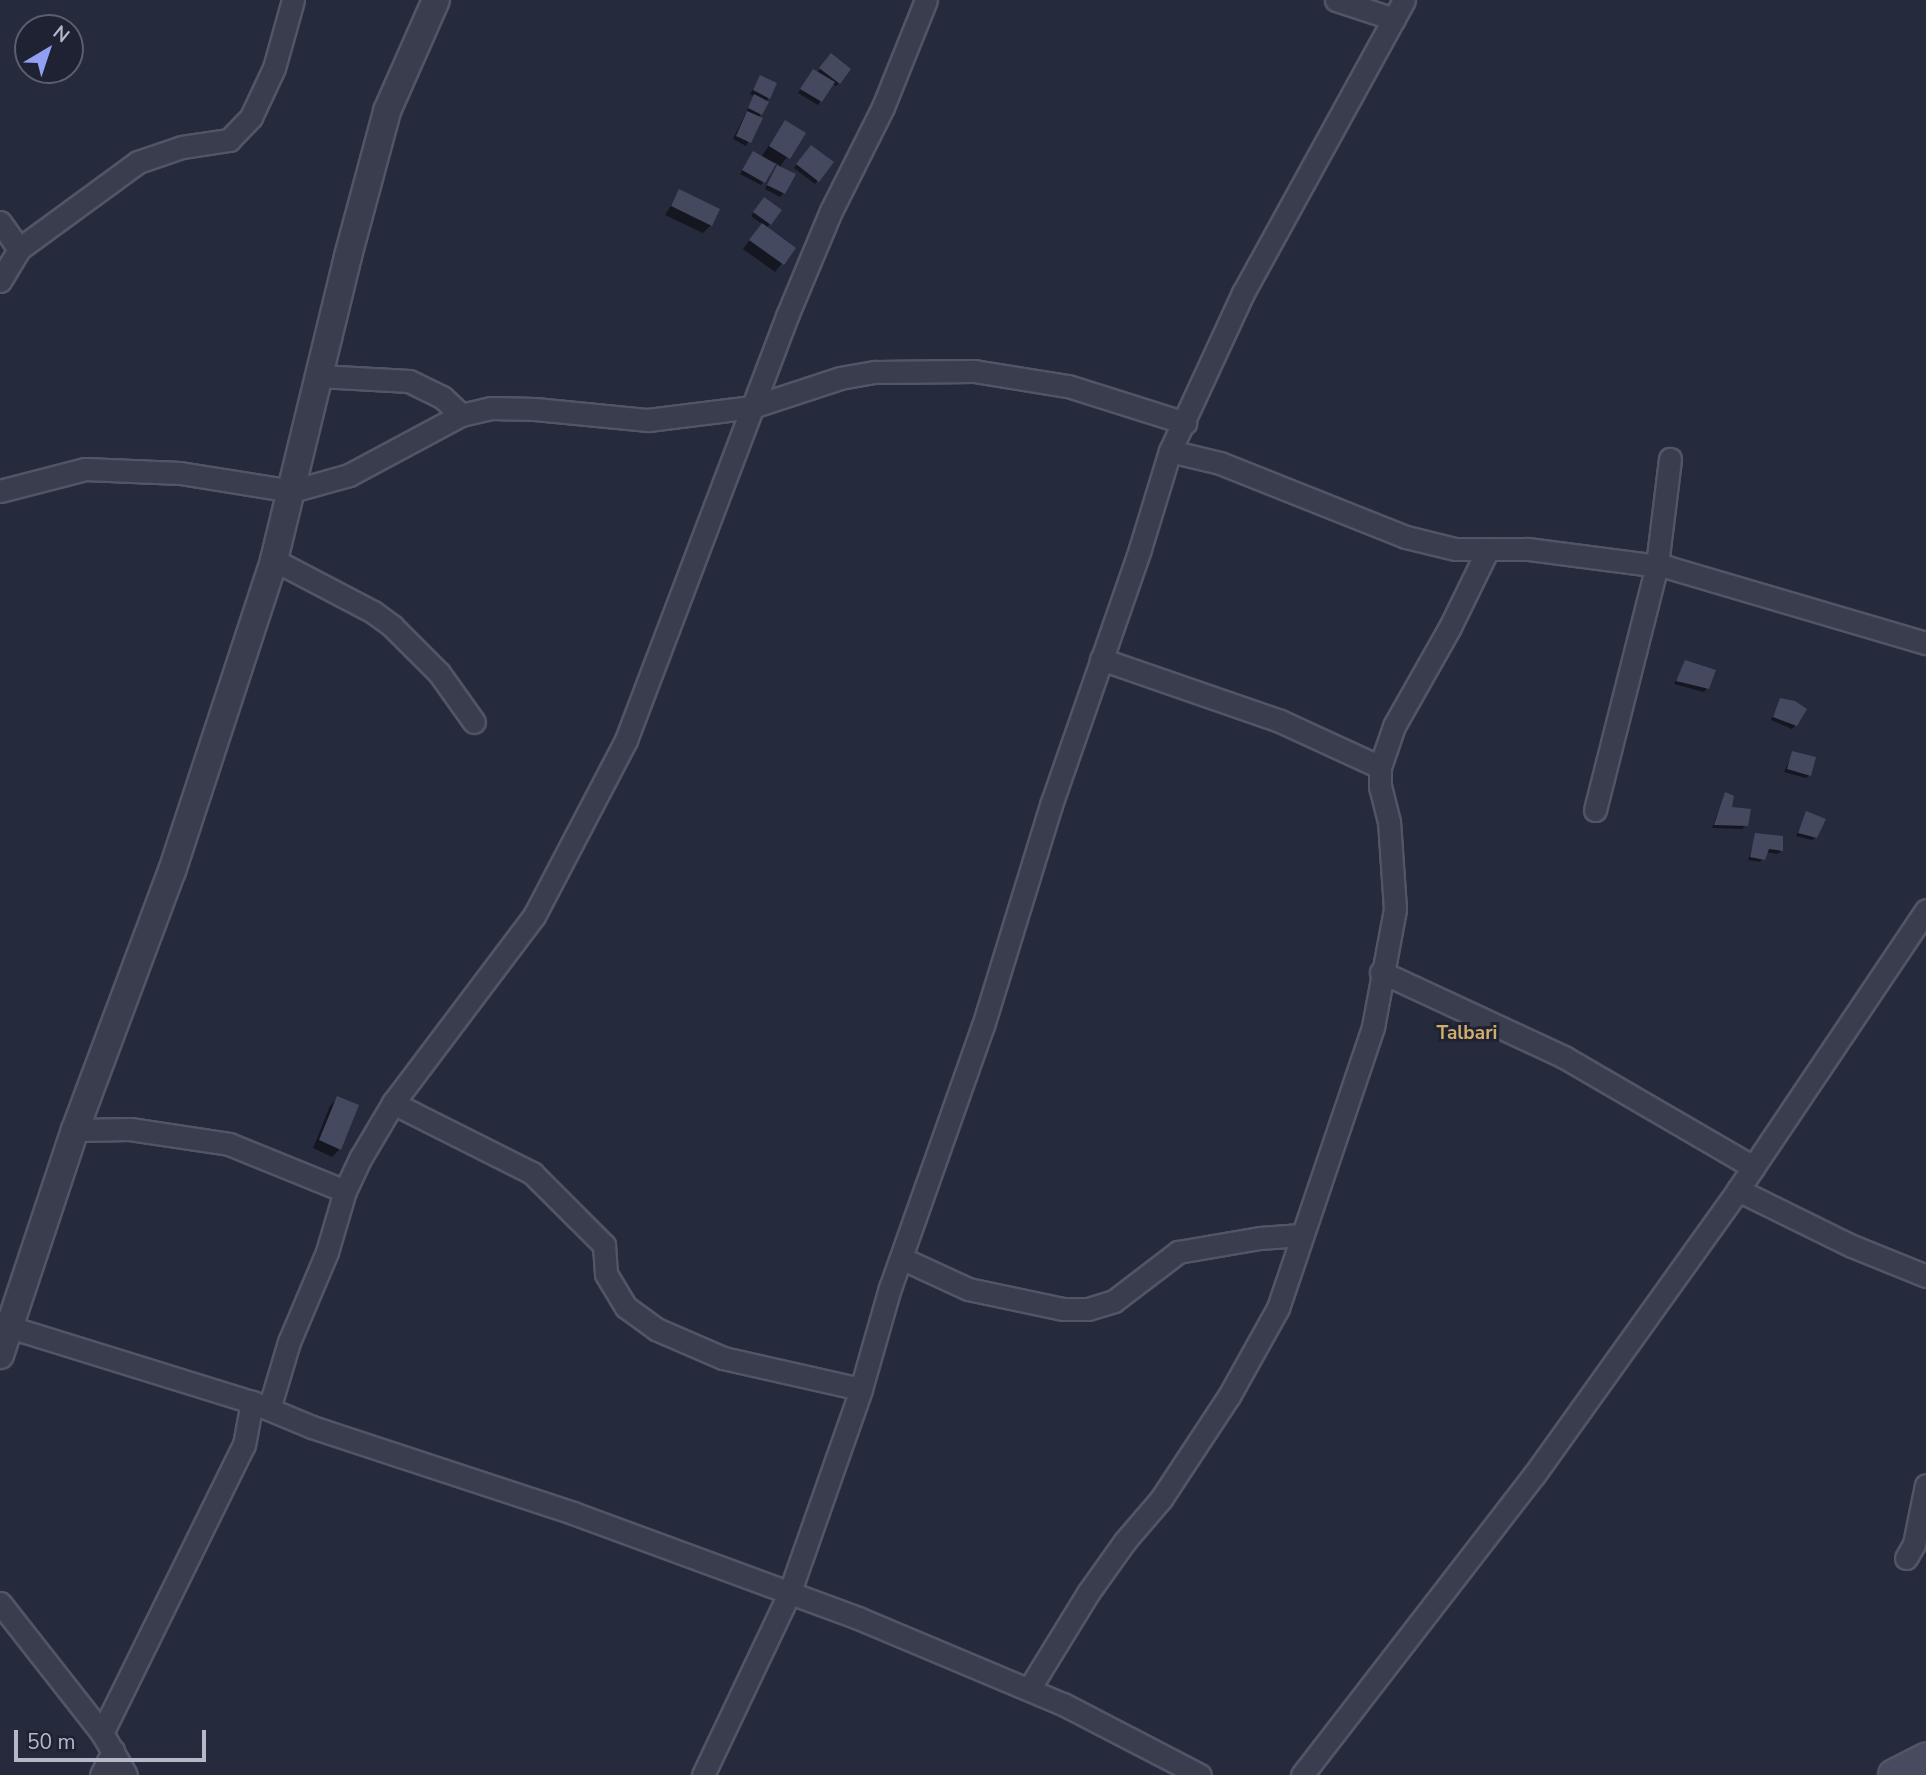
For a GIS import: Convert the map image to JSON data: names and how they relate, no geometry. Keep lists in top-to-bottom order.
{
  "districts": ["Talbari"],
  "scale_bar": "50 m",
  "north": "top right"
}
